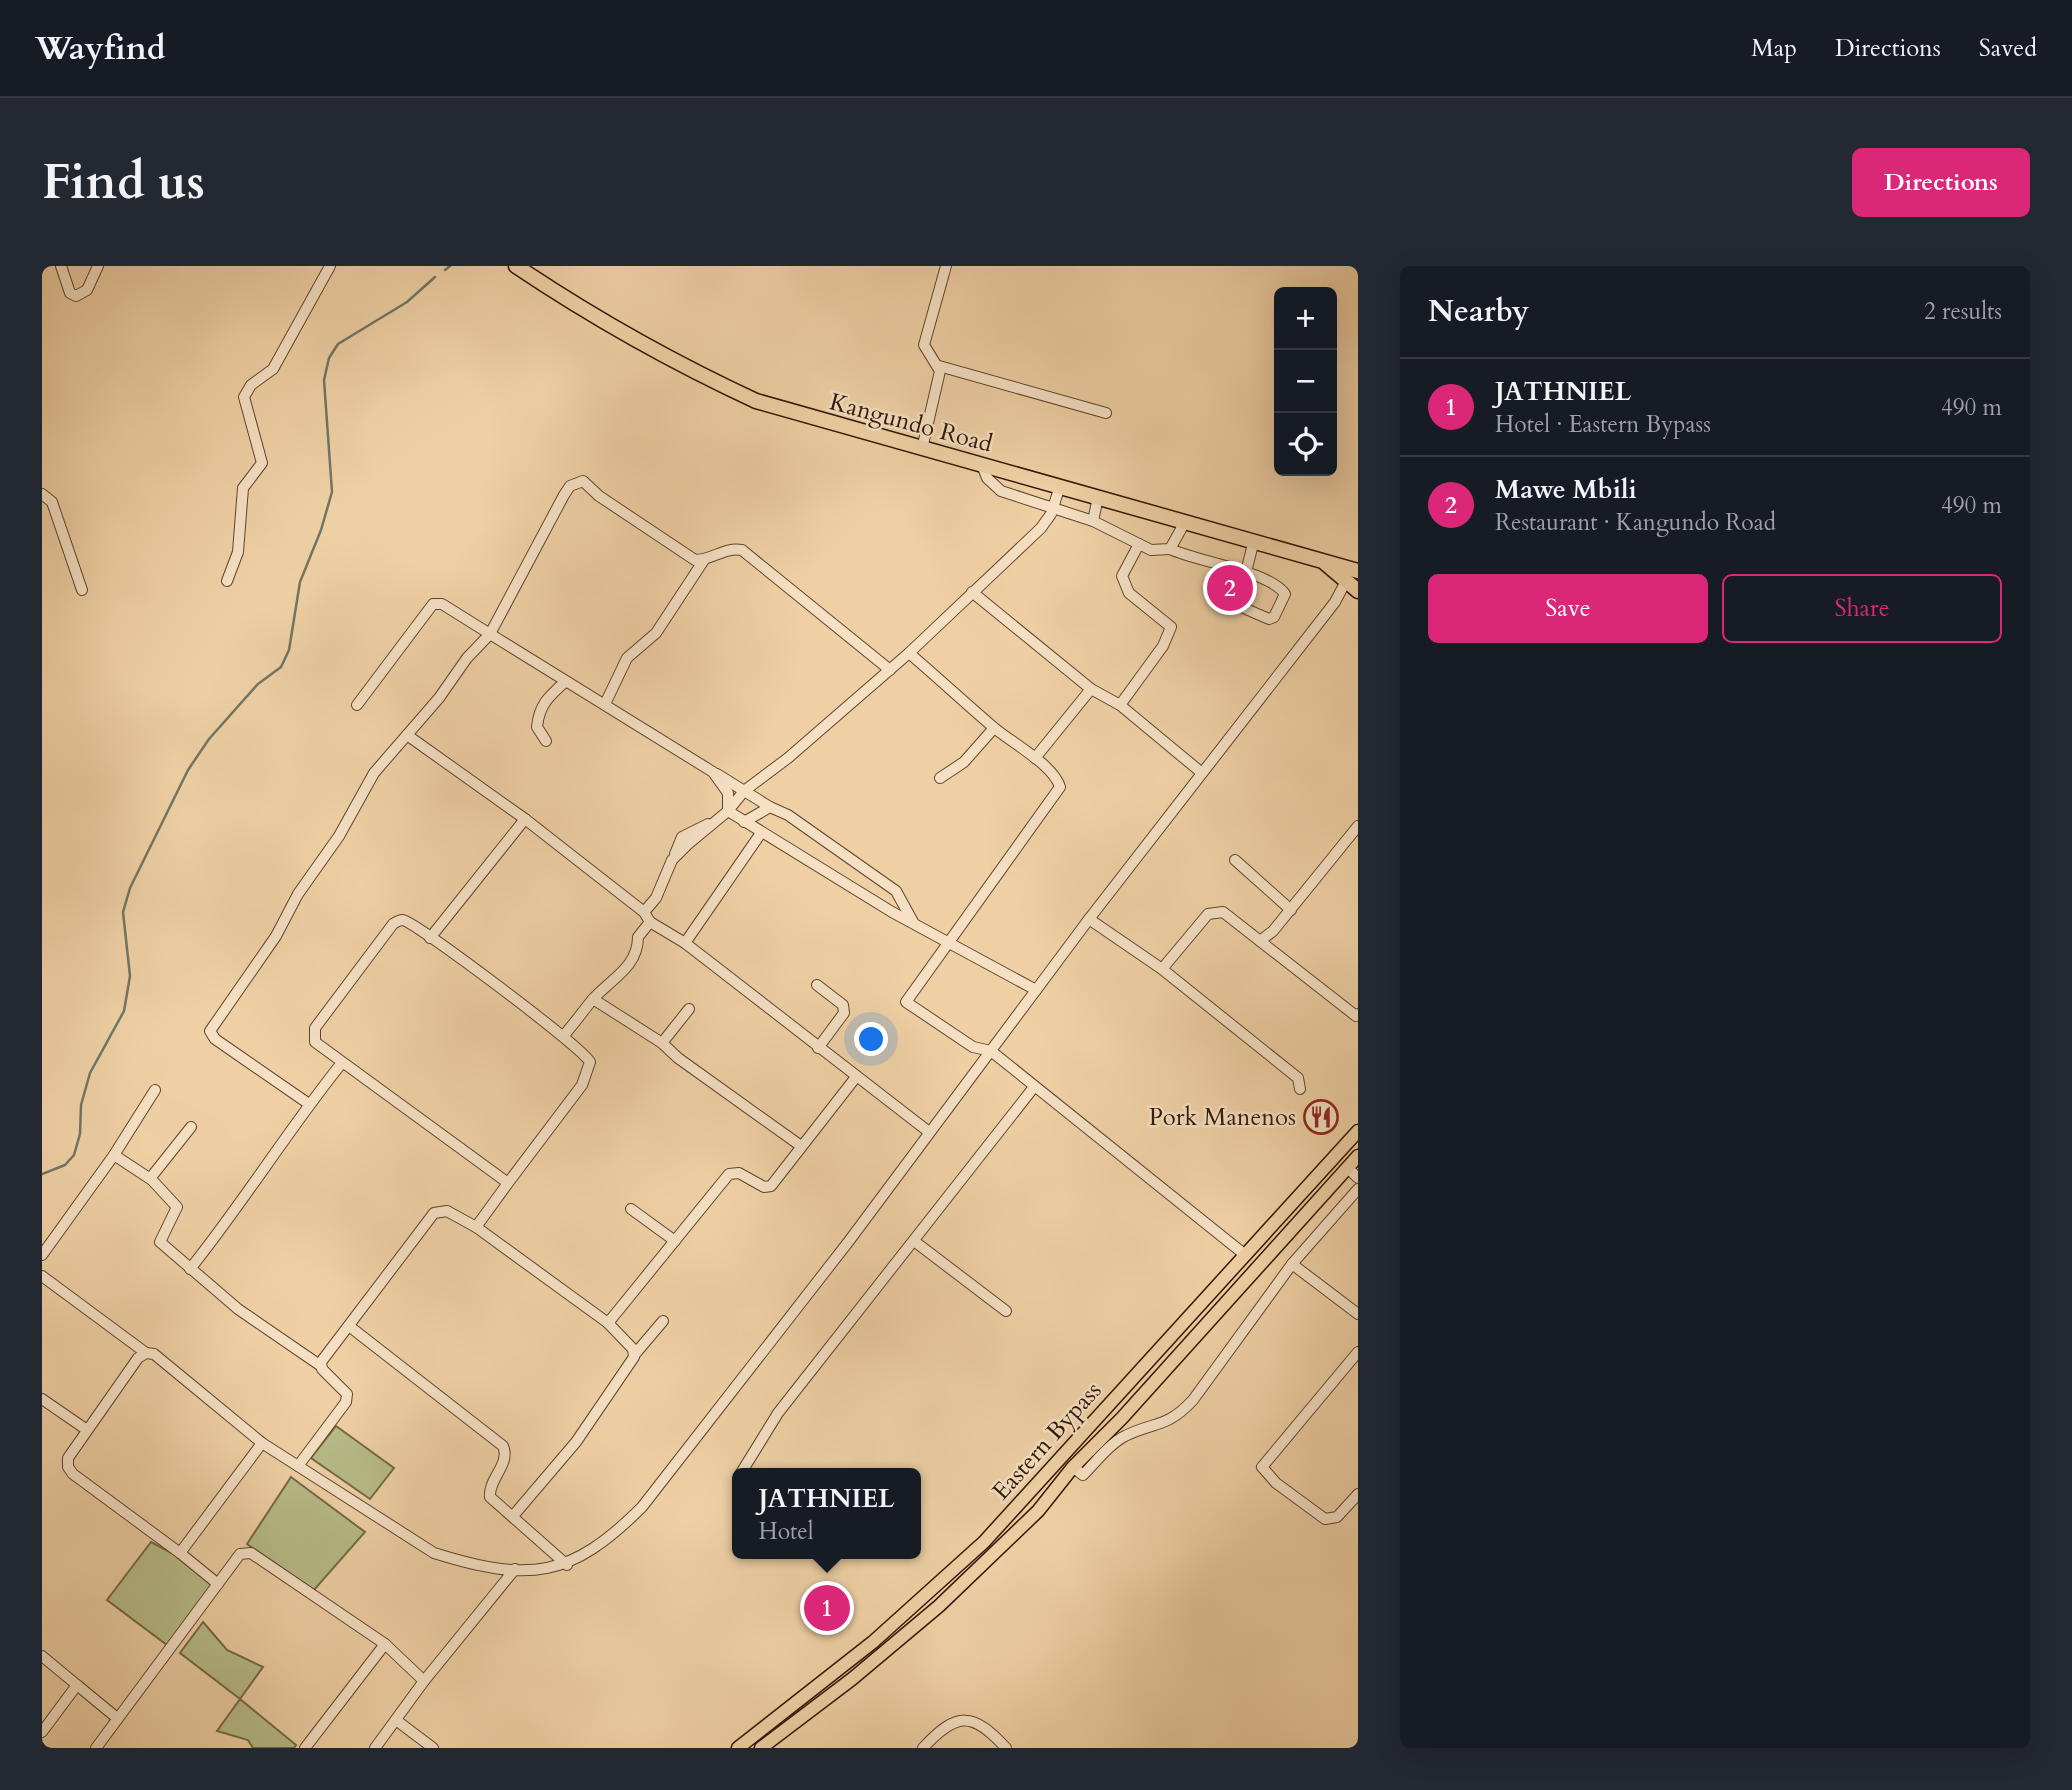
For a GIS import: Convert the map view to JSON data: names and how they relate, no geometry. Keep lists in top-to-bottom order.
{
  "streets": {
    "highway": ["Kangundo Road"],
    "main road": ["Eastern Bypass"]
  },
  "places": {
    "restaurant": ["Pork Manenos"]
  },
  "page": {
    "header": "Wayfind",
    "nav": ["Map", "Directions", "Saved"],
    "buttons": [
      "Directions",
      ["Save", "Share"]
    ],
    "title": "Find us",
    "heading": ["Nearby", "2 results"],
    "map_buttons": ["+", "−"],
    "list": [
      {
        "mark": "1",
        "name": "JATHNIEL",
        "note": "Hotel · Eastern Bypass",
        "value": "490 m"
      },
      {
        "mark": "2",
        "name": "Mawe Mbili",
        "note": "Restaurant · Kangundo Road",
        "value": "490 m"
      }
    ],
    "pins": ["2", "1"],
    "popup": ["JATHNIEL", "Hotel"]
  }
}
